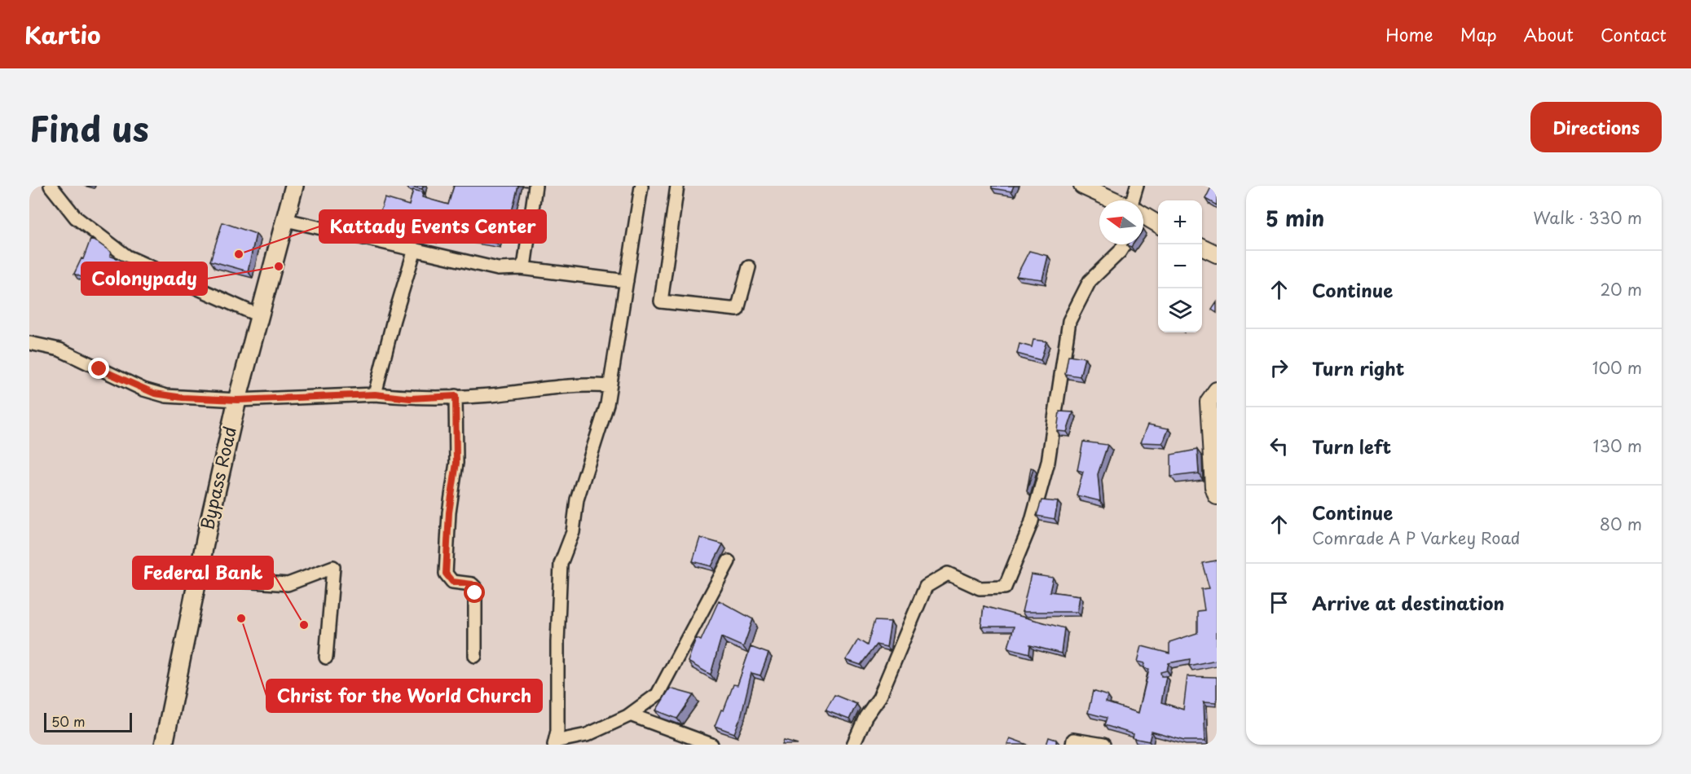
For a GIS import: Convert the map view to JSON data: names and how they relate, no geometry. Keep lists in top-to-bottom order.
{
  "streets": {
    "main road": ["Bypass Road"]
  },
  "places": [
    "Kattady Events Center",
    "Colonypady",
    "Christ for the World Church",
    "Federal Bank"
  ],
  "scale_bar": "50 m",
  "north": "left",
  "page": {
    "header": "Kartio",
    "nav": [
      "Home",
      "Map",
      "About",
      "Contact"
    ],
    "title": "Find us",
    "buttons": "Directions",
    "heading": ["5 min", "Walk · 330 m"],
    "map_buttons": ["+", "−"],
    "list": [
      ["Continue", "20 m"],
      ["Turn right", "100 m"],
      ["Turn left", "130 m"],
      ["Continue", "Comrade A P Varkey Road", "80 m"],
      "Arrive at destination"
    ],
    "scale": "50 m"
  }
}
